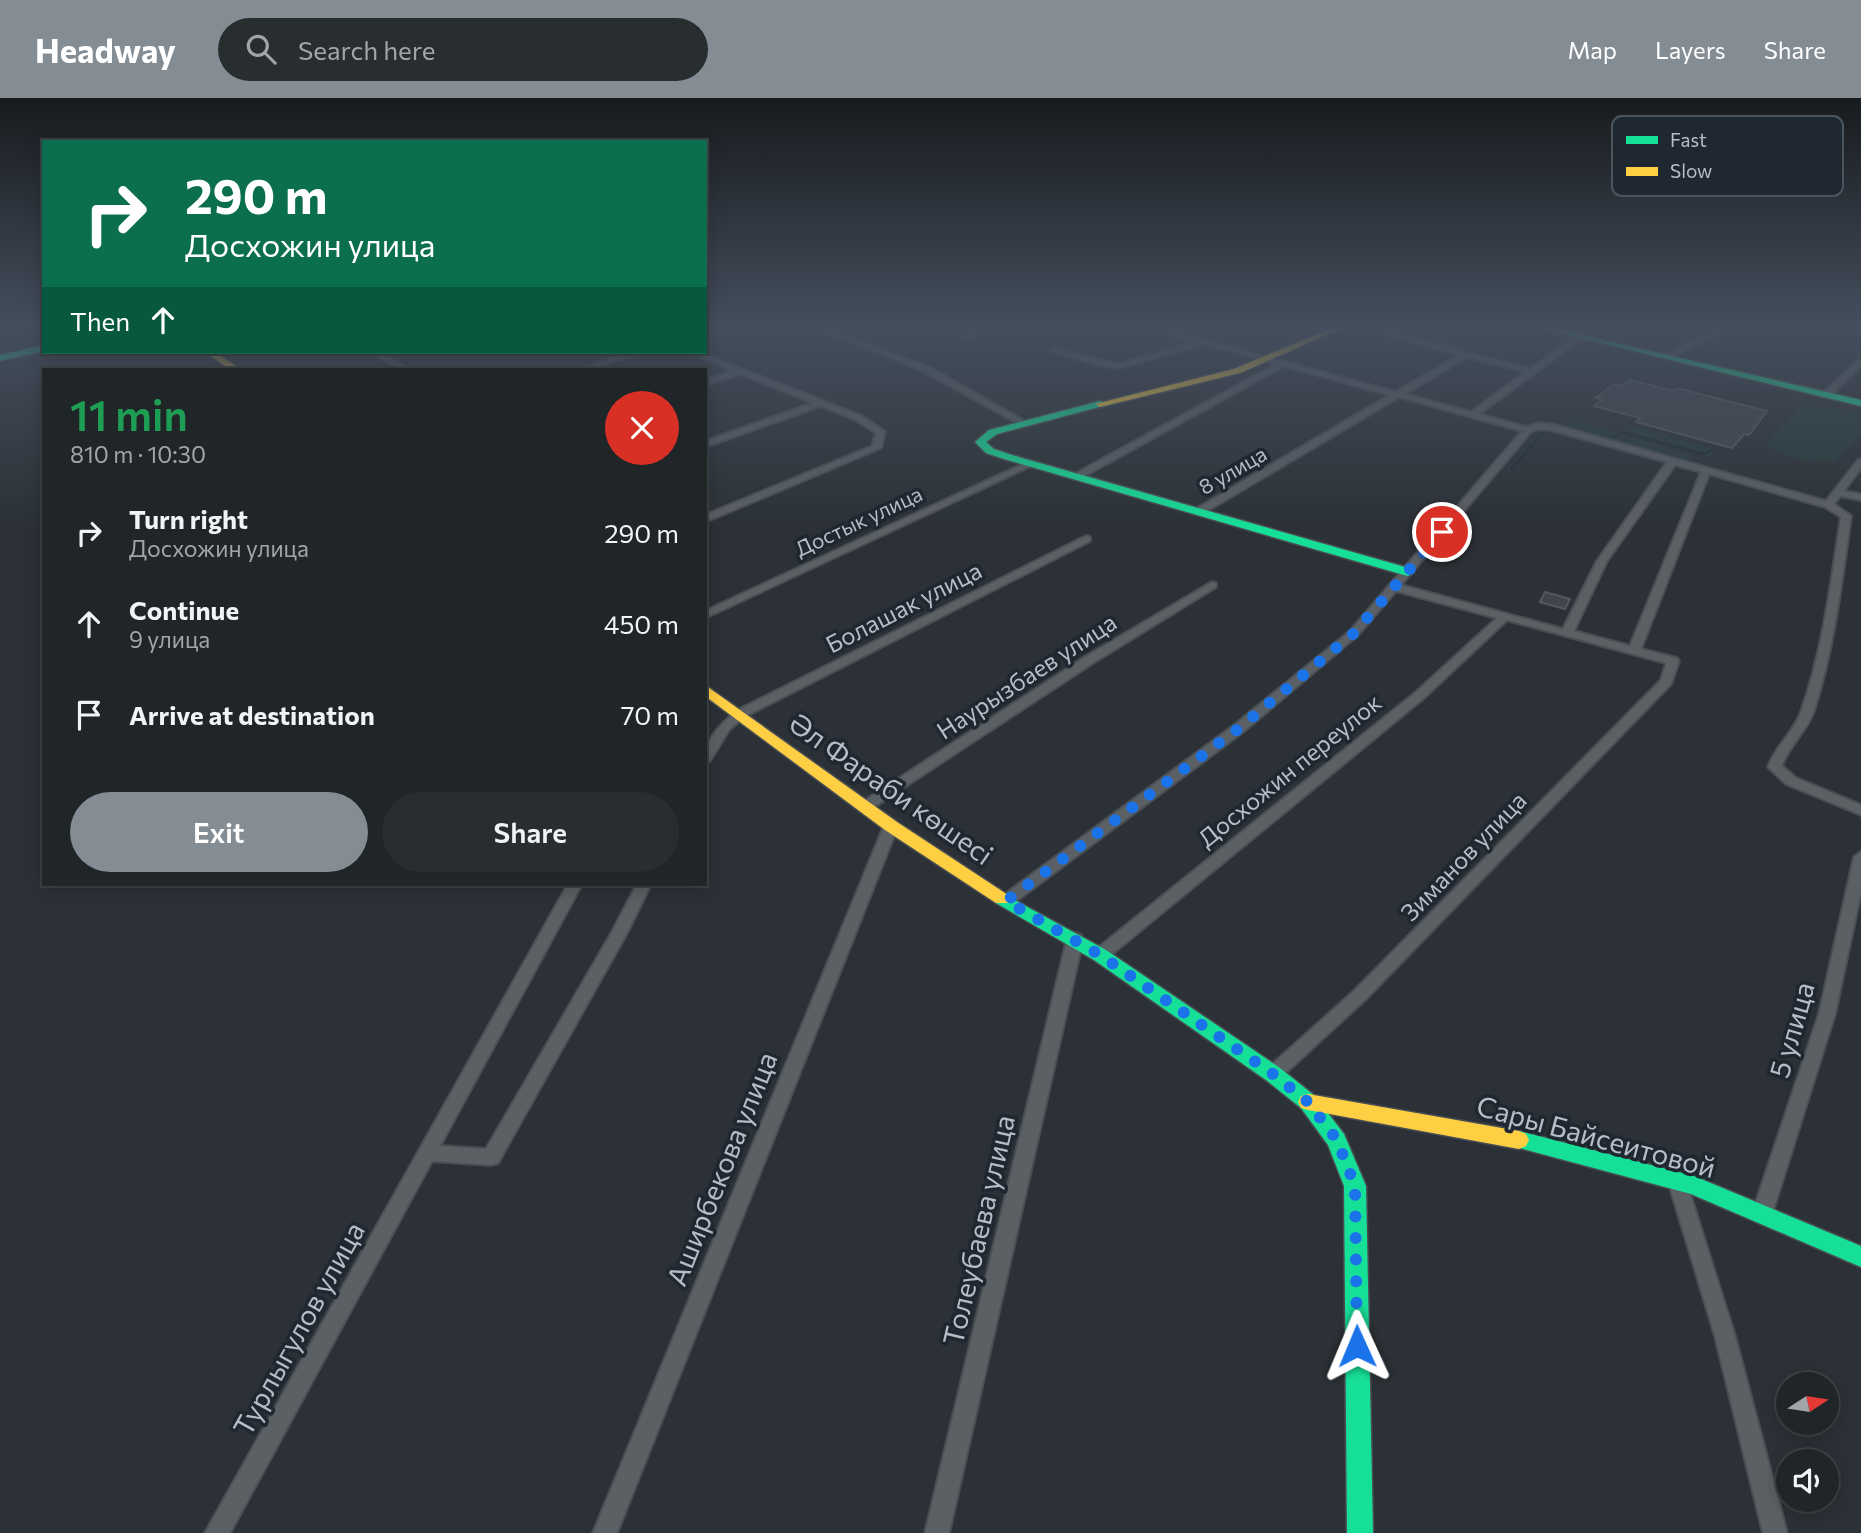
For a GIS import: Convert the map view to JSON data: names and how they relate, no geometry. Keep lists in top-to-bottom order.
{
  "streets": {
    "street": [
      "8 улица",
      "Достык улица",
      "Болашак улица",
      "Наурызбаев улица",
      "Досхожин переулок",
      "Әл Фараби көшесі",
      "Зиманов улица",
      "5 улица",
      "Сары Байсеитовой",
      "Аширбекова улица",
      "Толеубаева улица",
      "Турлыгулов улица"
    ]
  },
  "crossings": [
    ["Болашак улица", "Әл Фараби көшесі"],
    ["Наурызбаев улица", "Әл Фараби көшесі"],
    ["Досхожин переулок", "Әл Фараби көшесі"],
    ["Әл Фараби көшесі", "Зиманов улица"],
    ["Әл Фараби көшесі", "Сары Байсеитовой"],
    ["Әл Фараби көшесі", "Аширбекова улица"],
    ["Әл Фараби көшесі", "Толеубаева улица"],
    ["5 улица", "Сары Байсеитовой"]
  ],
  "legend": ["Fast", "Slow"],
  "north": "right",
  "page": {
    "header": "Headway",
    "search": "Search here",
    "nav": ["Map", "Layers", "Share"],
    "turn": ["290 m", "Досхожин улица"],
    "then": "Then",
    "heading": ["11 min", "810 m · 10:30"],
    "list": [
      {
        "name": "Turn right",
        "note": "Досхожин улица",
        "value": "290 m"
      },
      {
        "name": "Continue",
        "note": "9 улица",
        "value": "450 m"
      },
      {
        "name": "Arrive at destination",
        "value": "70 m"
      }
    ],
    "buttons": ["Exit", "Share"]
  }
}
